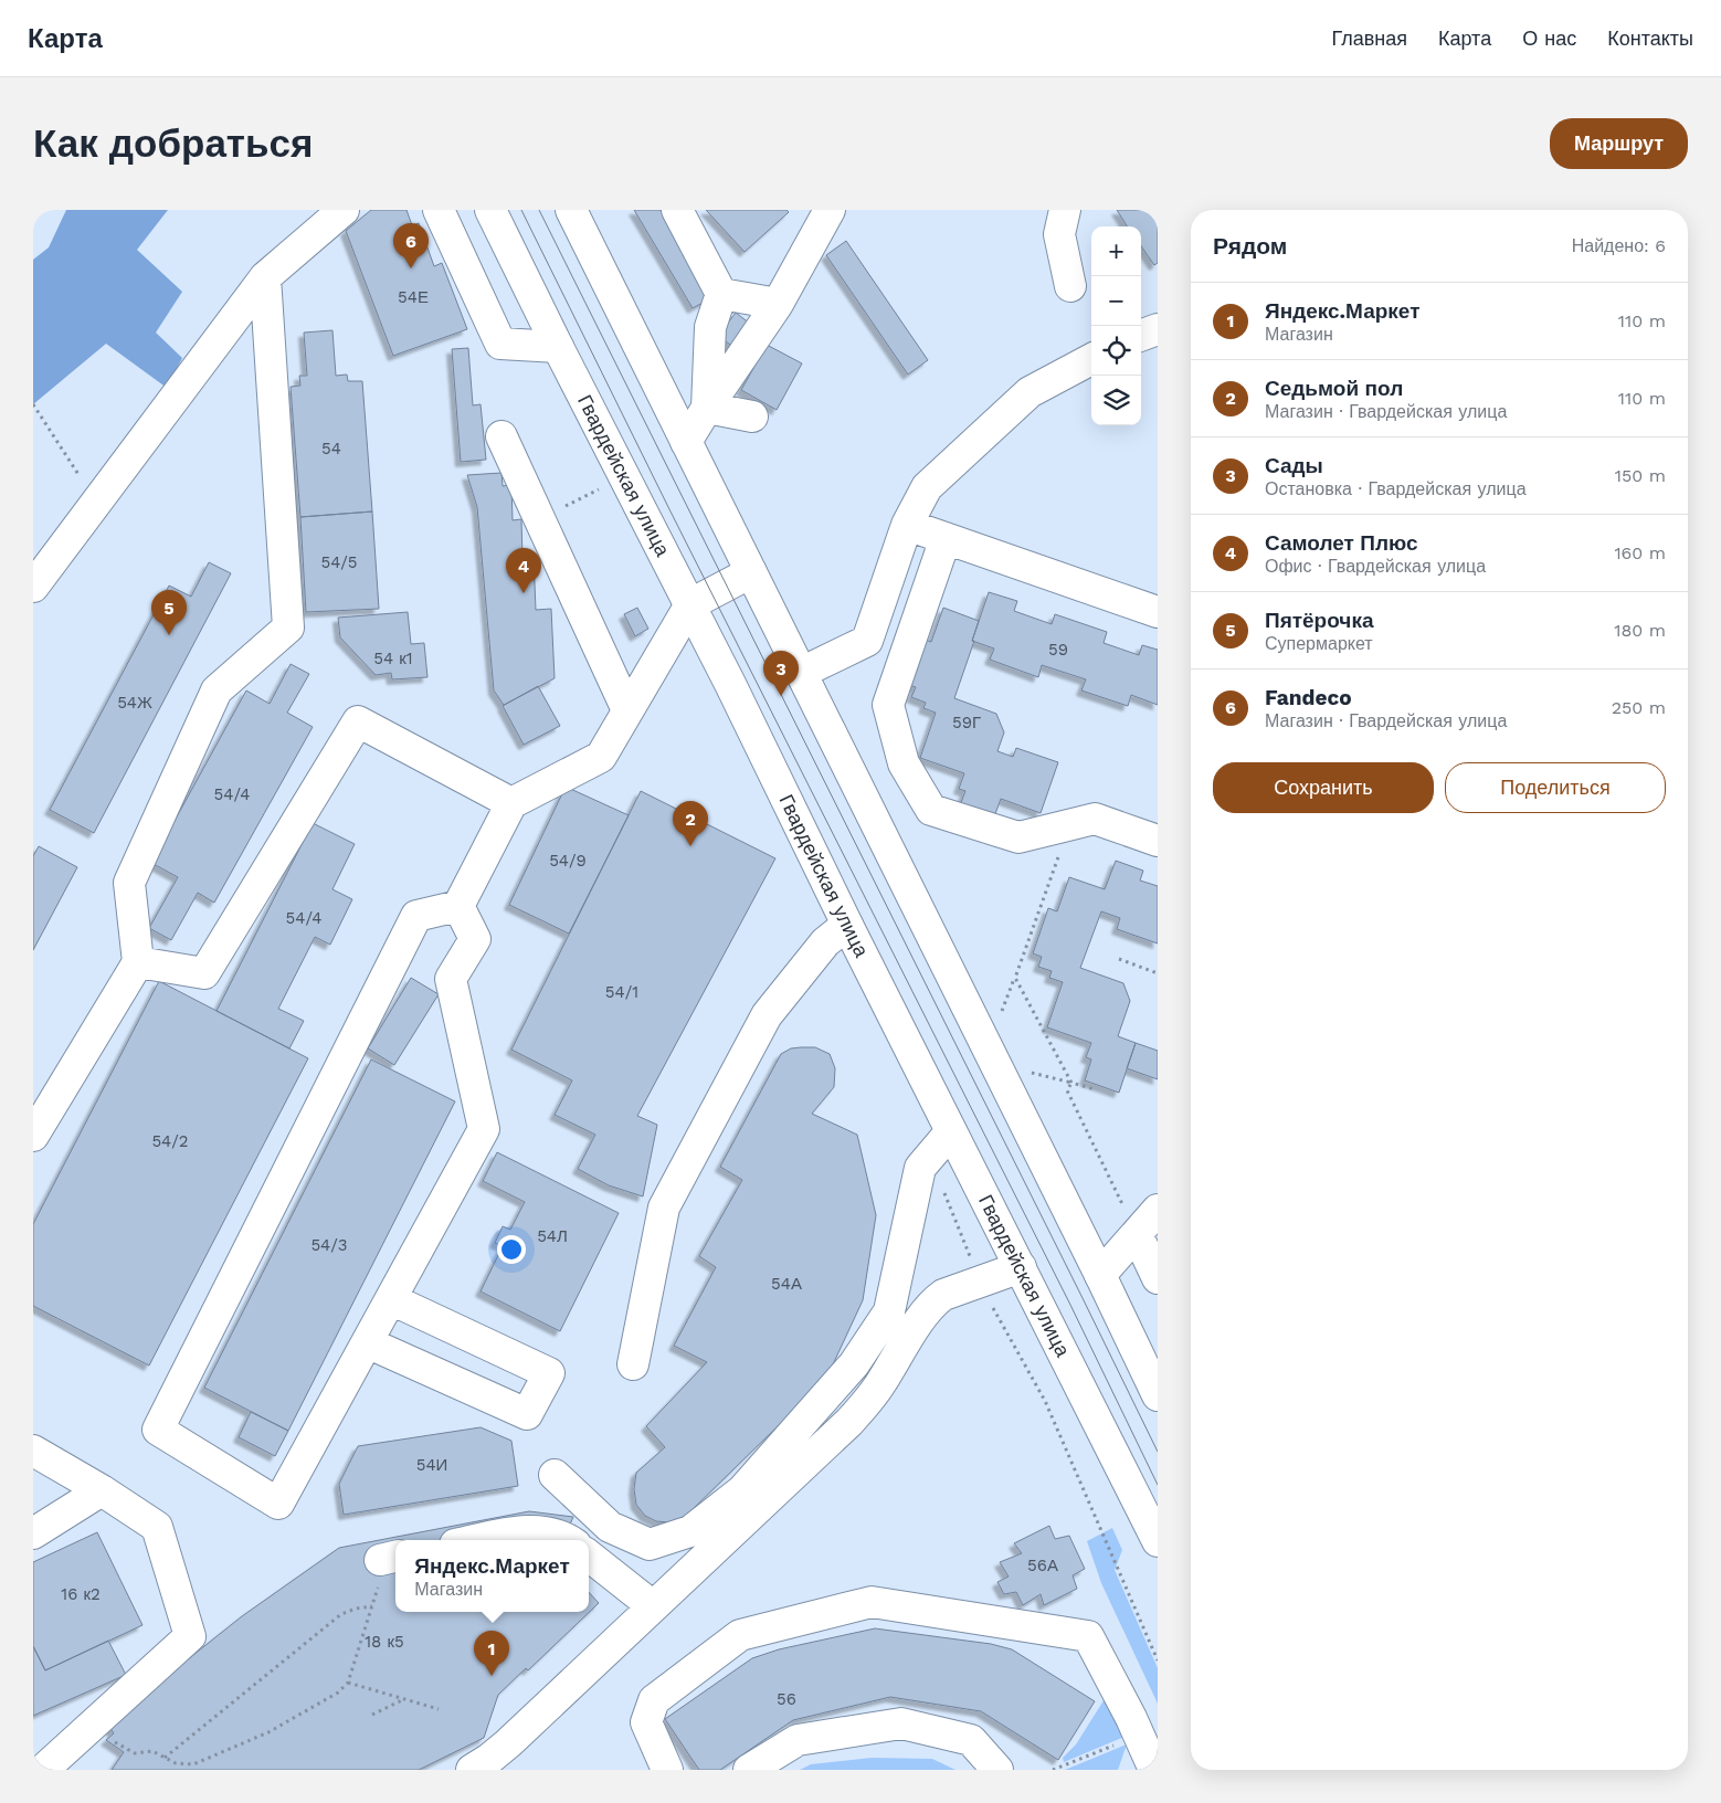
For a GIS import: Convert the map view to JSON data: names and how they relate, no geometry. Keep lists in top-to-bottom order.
{
  "streets": {
    "main road": ["Гвардейская улица"]
  },
  "house_numbers": [
    "54Е",
    "54",
    "54/5",
    "59",
    "54 к1",
    "54Ж",
    "59Г",
    "54/4",
    "54/9",
    "54/4",
    "54/1",
    "54/2",
    "54Л",
    "54/3",
    "54А",
    "54И",
    "56А",
    "16 к2",
    "18 к5",
    "56"
  ],
  "page": {
    "header": "Карта",
    "nav": [
      "Главная",
      "Карта",
      "О нас",
      "Контакты"
    ],
    "buttons": [
      "Маршрут",
      ["Сохранить", "Поделиться"]
    ],
    "title": "Как добраться",
    "heading": ["Рядом", "Найдено: 6"],
    "pins": [
      "6",
      "4",
      "5",
      "3",
      "2",
      "1"
    ],
    "map_buttons": ["+", "−"],
    "list": [
      {
        "mark": "1",
        "name": "Яндекс.Маркет",
        "note": "Магазин",
        "value": "110 m"
      },
      {
        "mark": "2",
        "name": "Седьмой пол",
        "note": "Магазин · Гвардейская улица",
        "value": "110 m"
      },
      {
        "mark": "3",
        "name": "Сады",
        "note": "Остановка · Гвардейская улица",
        "value": "150 m"
      },
      {
        "mark": "4",
        "name": "Самолет Плюс",
        "note": "Офис · Гвардейская улица",
        "value": "160 m"
      },
      {
        "mark": "5",
        "name": "Пятёрочка",
        "note": "Супермаркет",
        "value": "180 m"
      },
      {
        "mark": "6",
        "name": "Fandeco",
        "note": "Магазин · Гвардейская улица",
        "value": "250 m"
      }
    ],
    "popup": ["Яндекс.Маркет", "Магазин"]
  }
}
